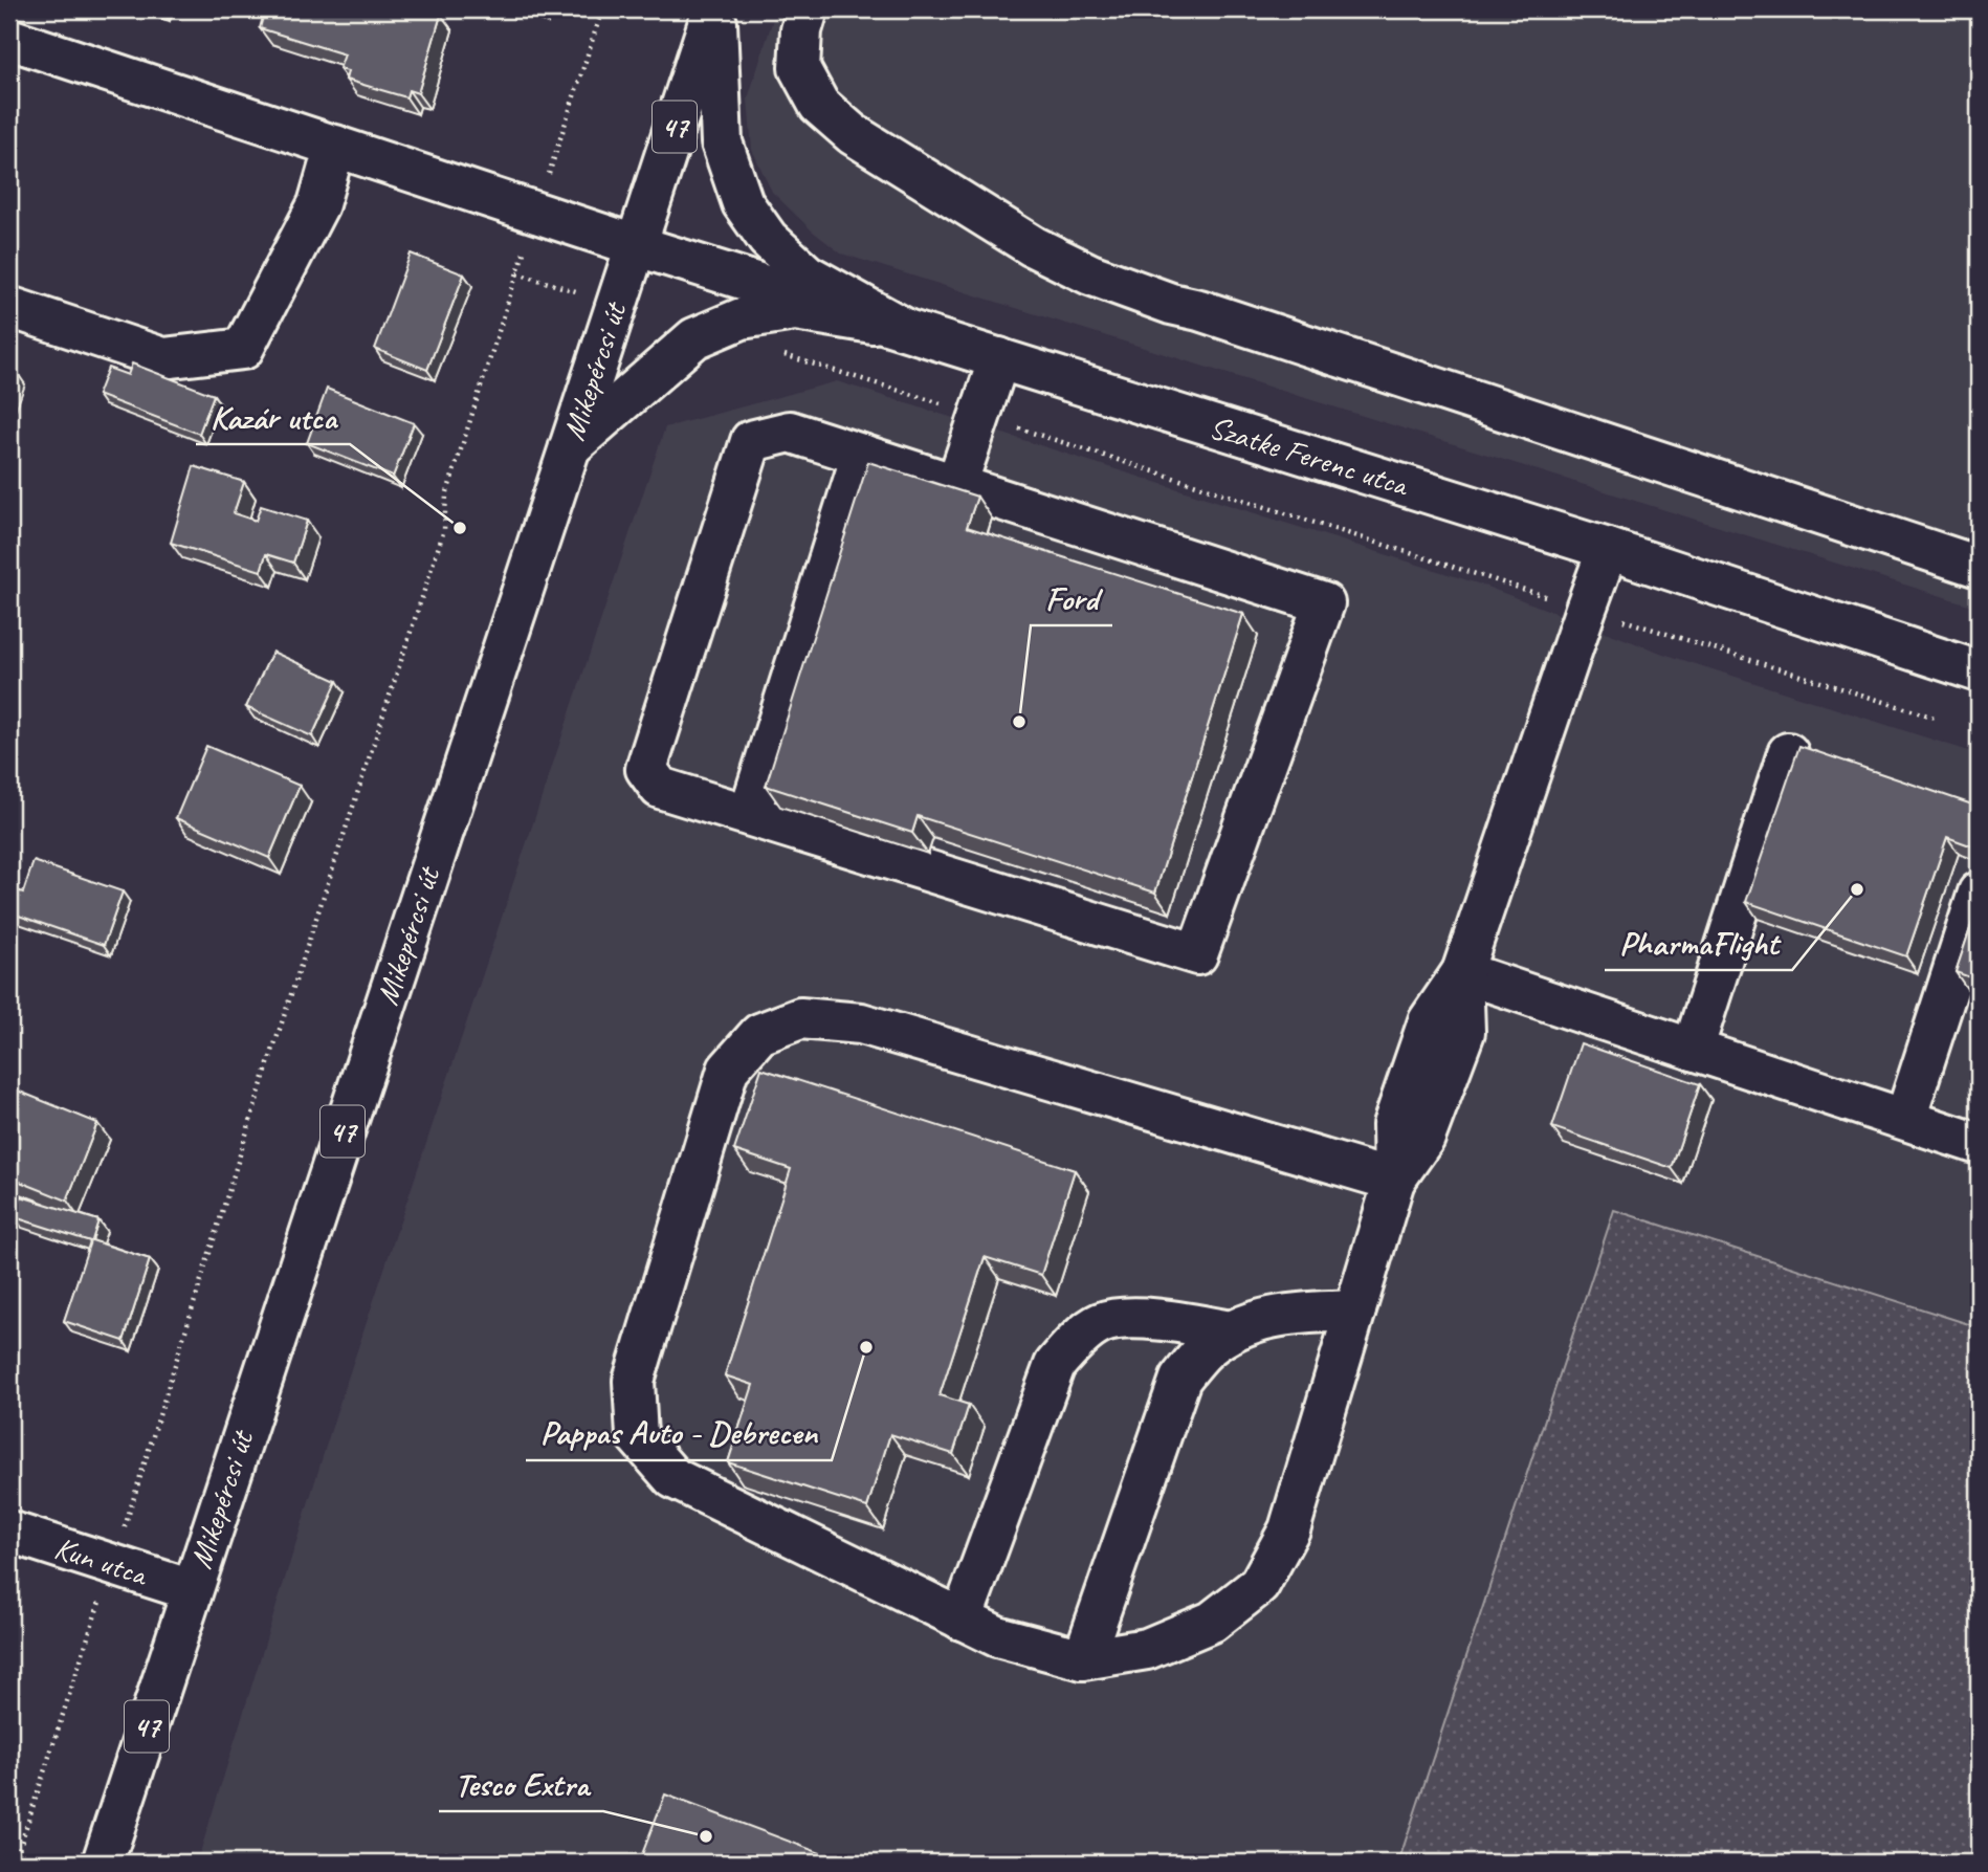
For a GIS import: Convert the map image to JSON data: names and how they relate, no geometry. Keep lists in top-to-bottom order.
{
  "streets": {
    "main road": [
      "47",
      "Mikepércsi út",
      "Szatke Ferenc utca",
      "Kun utca"
    ]
  },
  "crossings": [
    ["Mikepércsi út", "Szatke Ferenc utca"],
    ["Mikepércsi út", "Kun utca"]
  ],
  "places": [
    "Kazár utca",
    "Ford",
    "PharmaFlight",
    "Pappas Auto - Debrecen",
    "Tesco Extra"
  ]
}
